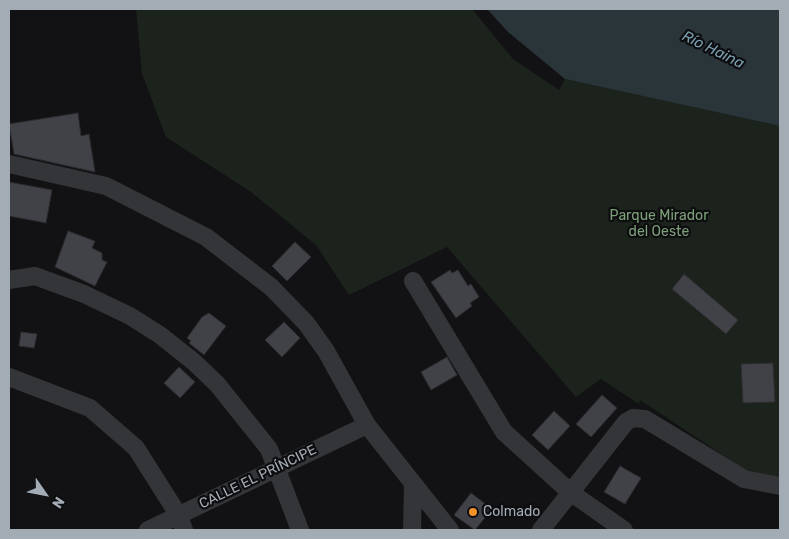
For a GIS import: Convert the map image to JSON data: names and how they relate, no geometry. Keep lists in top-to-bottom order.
{
  "streets": {
    "street": ["CALLE EL PRÍNCIPE"]
  },
  "water": ["Río Haina"],
  "parks": ["Parque Mirador del Oeste"],
  "places": ["Colmado"],
  "north": "bottom right"
}
